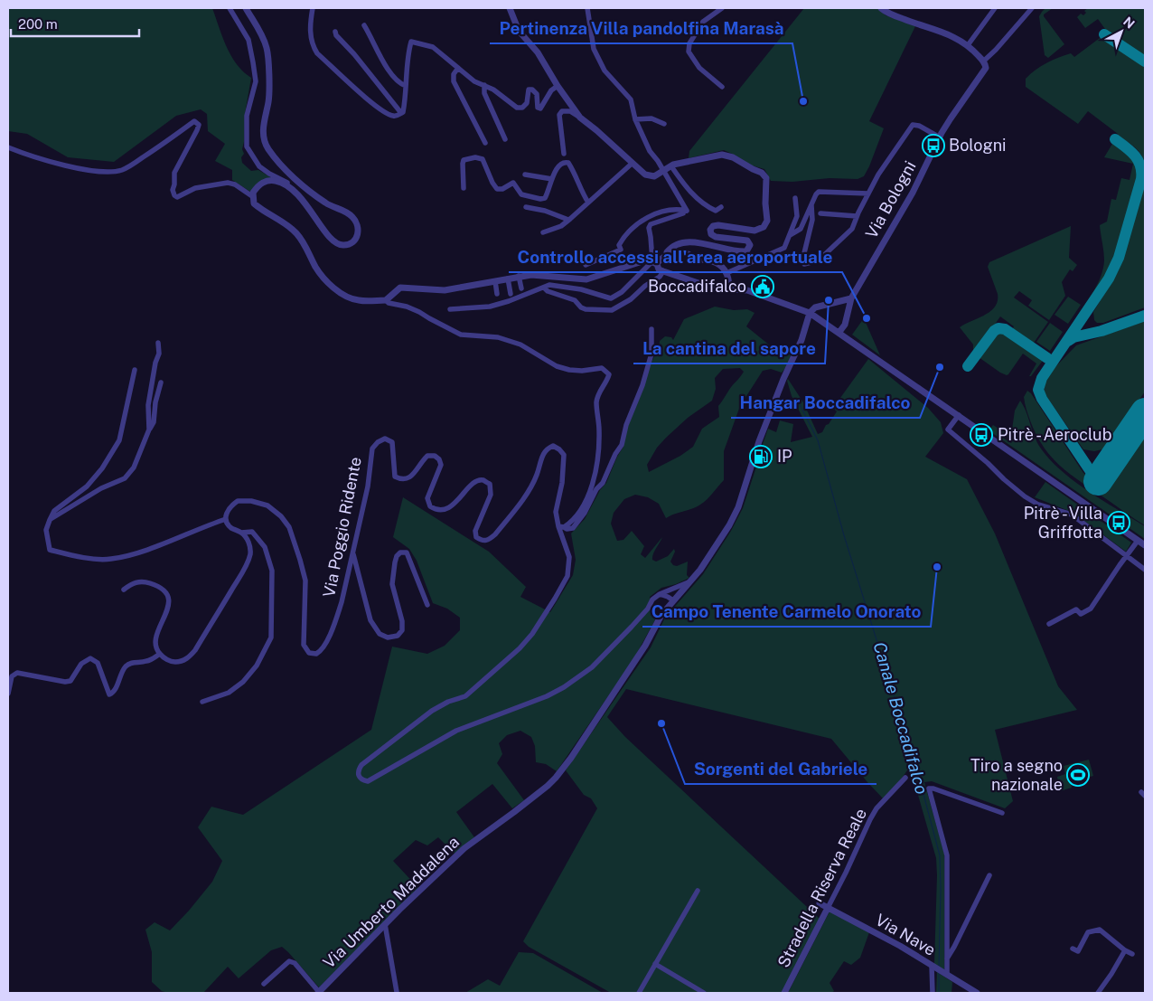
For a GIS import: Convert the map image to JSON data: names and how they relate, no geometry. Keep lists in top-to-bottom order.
{
  "streets": {
    "street": [
      "Via Bologni",
      "Via Poggio Ridente",
      "Stradella Riserva Reale",
      "Via Umberto Maddalena",
      "Via Nave"
    ]
  },
  "crossings": [
    ["Via Poggio Ridente", "Via Umberto Maddalena"],
    ["Stradella Riserva Reale", "Via Nave"]
  ],
  "water": ["Canale Boccadifalco"],
  "places": {
    "other": [
      "Pertinenza Villa pandolfina Marasà",
      "La cantina del sapore",
      "Controllo accessi all'area aeroportuale",
      "Hangar Boccadifalco",
      "Campo Tenente Carmelo Onorato",
      "Sorgenti del Gabriele"
    ],
    "bus stop": ["Bologni", "Pitrè - Aeroclub", "Pitrè - Villa Griffotta"],
    "public building": ["Boccadifalco"],
    "fuel station": ["IP"],
    "sports": ["Tiro a segno nazionale"]
  },
  "scale_bar": "200 m",
  "north": "top right"
}
